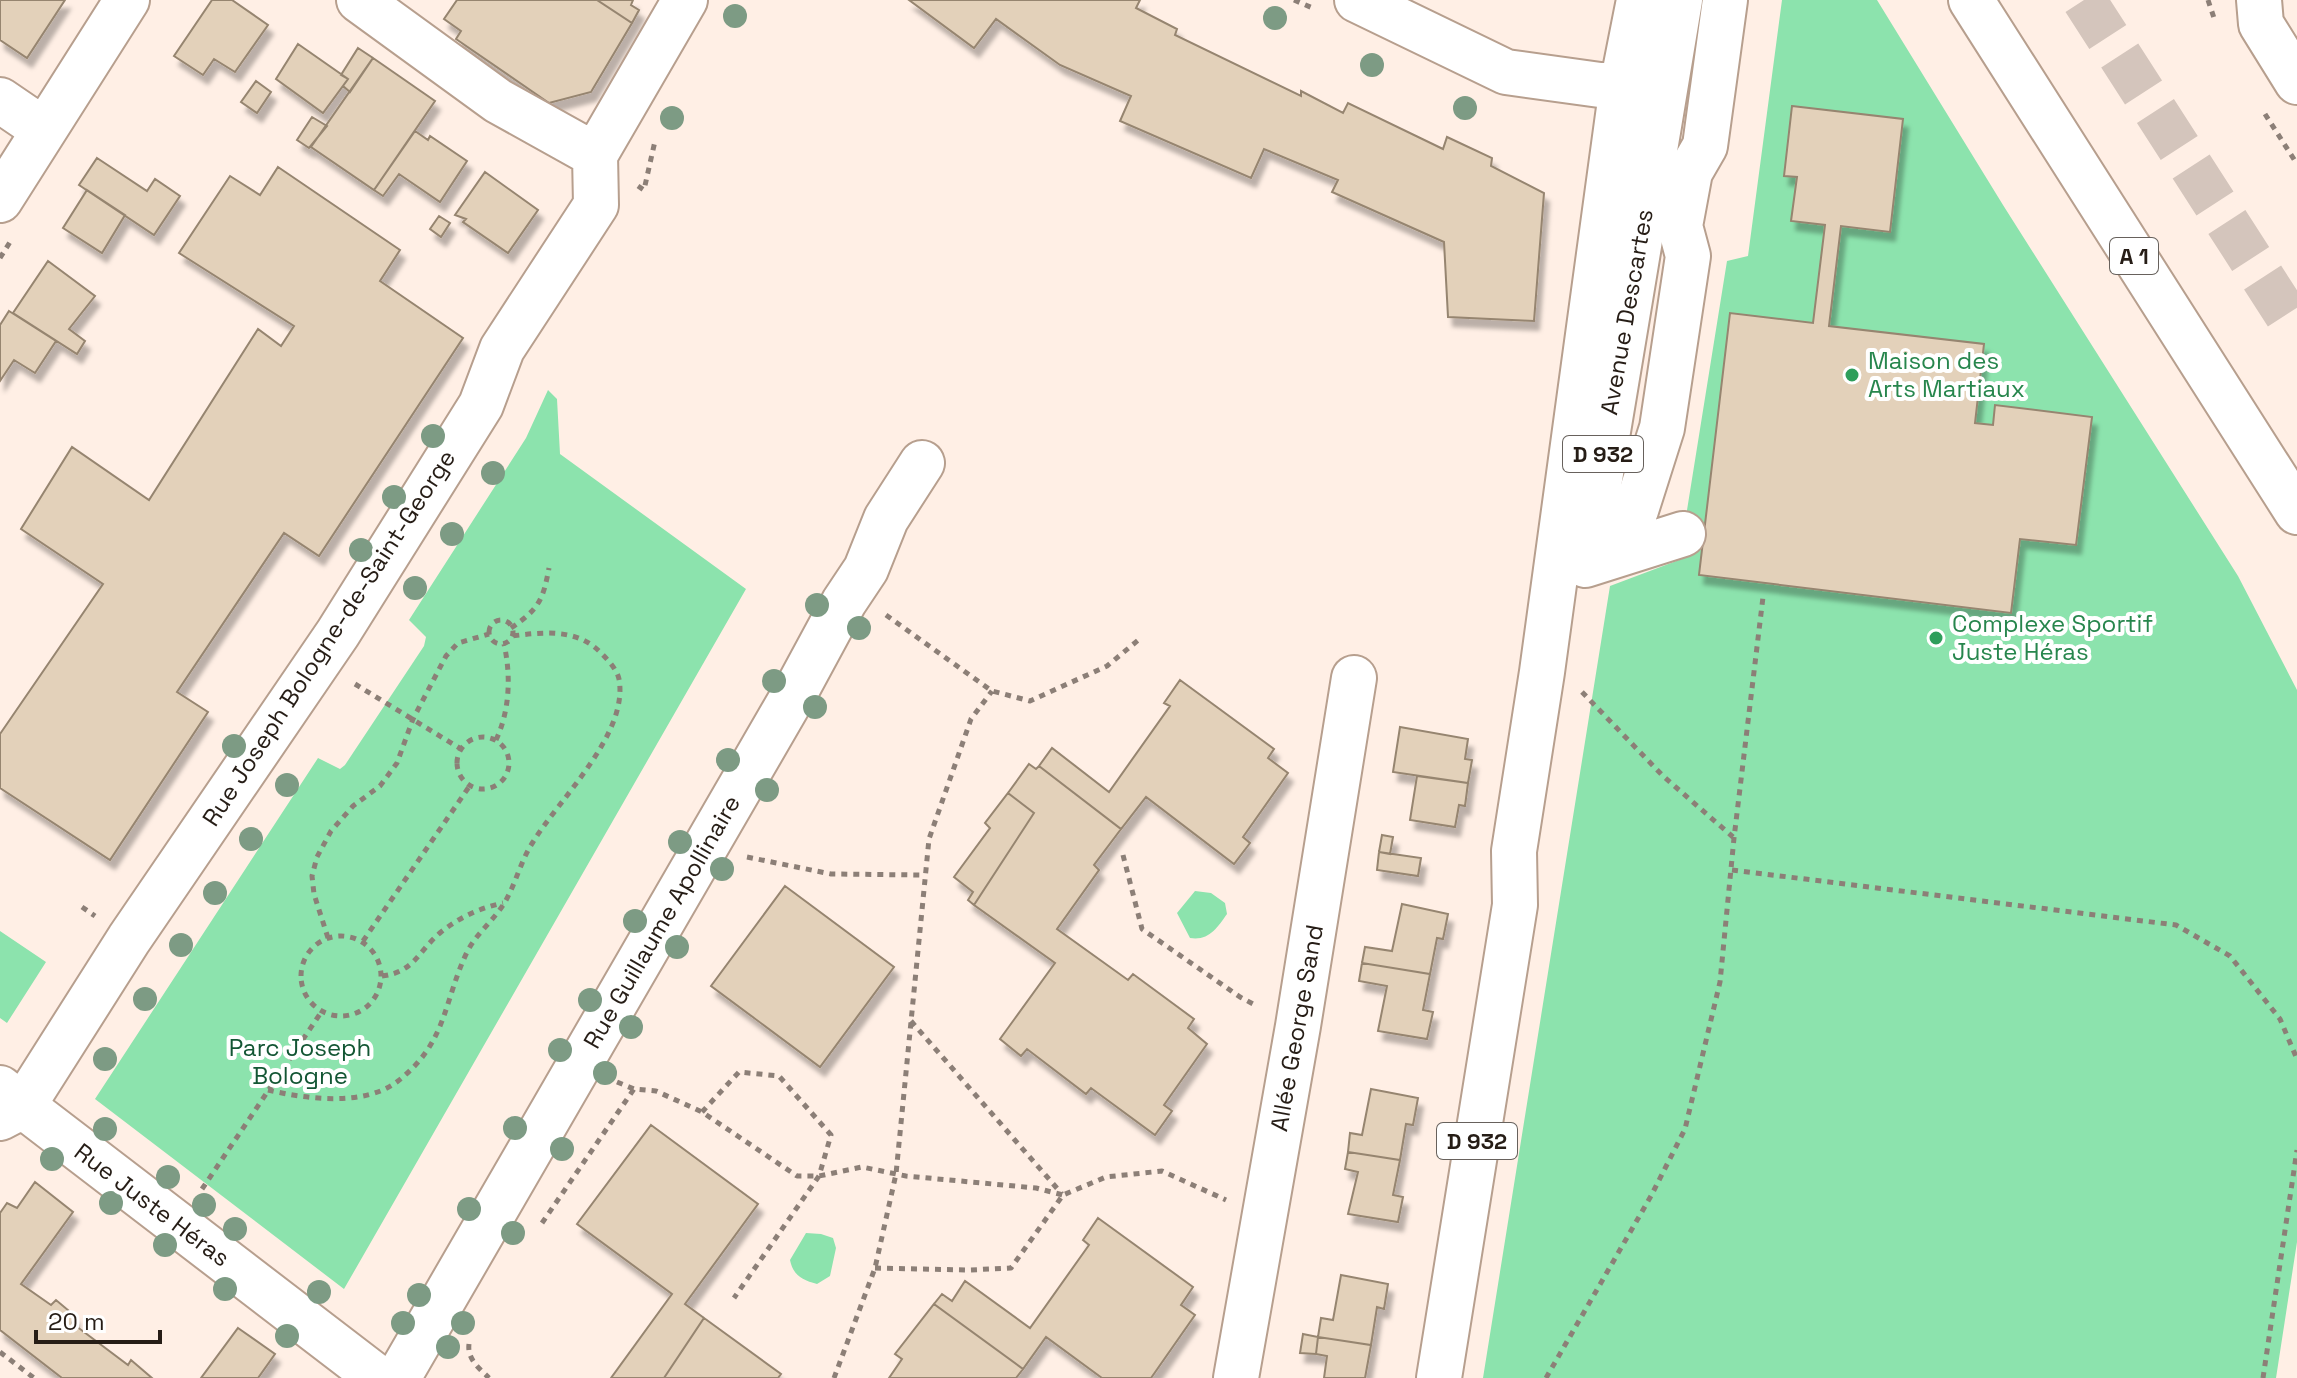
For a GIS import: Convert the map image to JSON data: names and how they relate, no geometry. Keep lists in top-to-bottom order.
{
  "streets": {
    "main road": [
      "A 1",
      "Avenue Descartes",
      "D 932",
      "Rue Joseph Bologne-de-Saint-George",
      "Rue Guillaume Apollinaire",
      "Allée George Sand",
      "Rue Juste Héras"
    ]
  },
  "crossings": [
    ["Rue Joseph Bologne-de-Saint-George", "Rue Juste Héras"]
  ],
  "parks": ["Parc Joseph Bologne"],
  "places": ["Maison des Arts Martiaux", "Complexe Sportif Juste Héras"],
  "scale_bar": "20 m"
}
